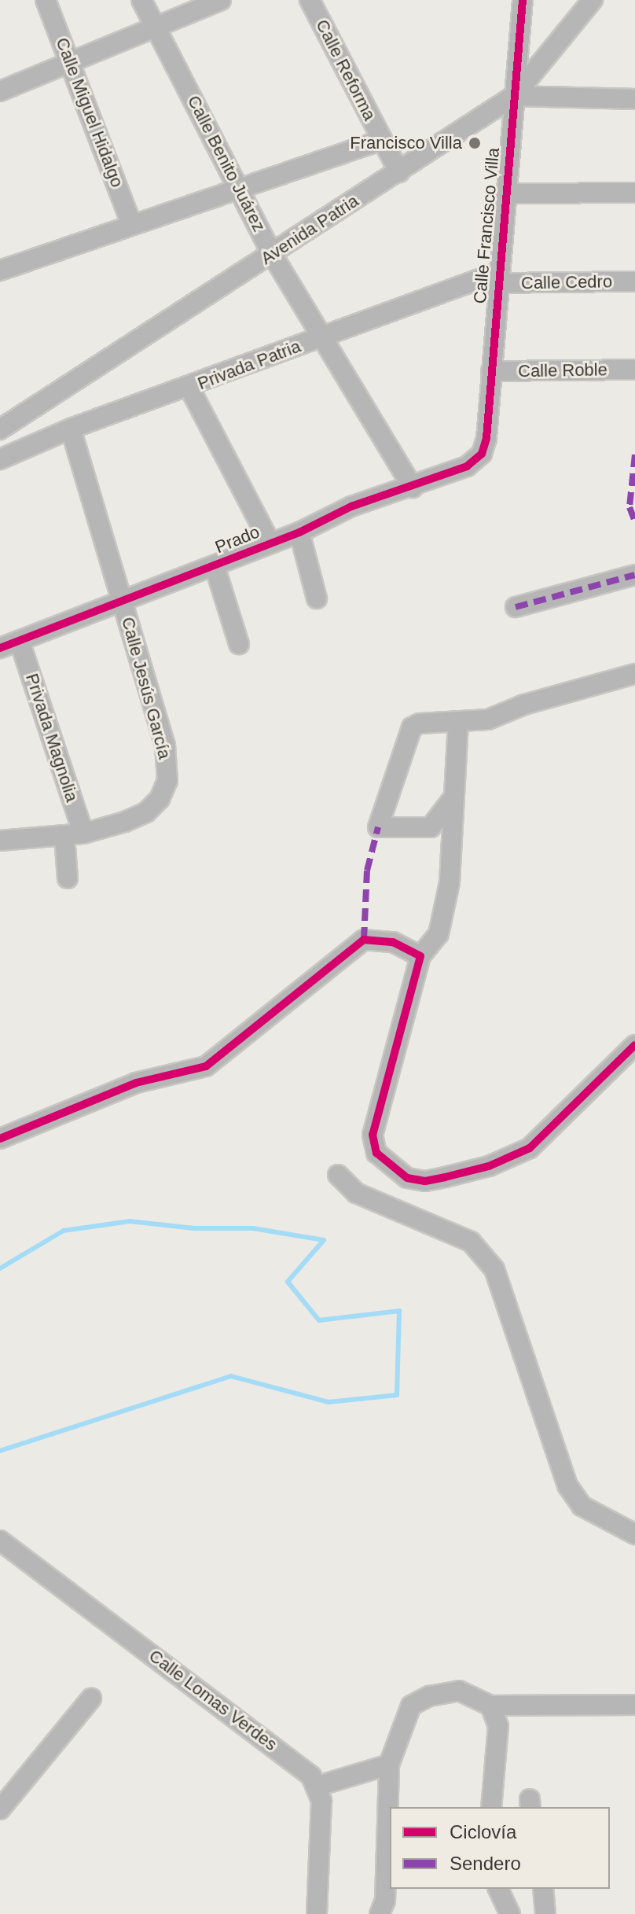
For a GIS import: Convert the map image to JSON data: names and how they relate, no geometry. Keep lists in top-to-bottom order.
{
  "streets": {
    "street": [
      "Calle Reforma",
      "Calle Miguel Hidalgo",
      "Calle Benito Juárez",
      "Calle Francisco Villa",
      "Avenida Patria",
      "Calle Cedro",
      "Privada Patria",
      "Calle Roble",
      "Prado",
      "Calle Jesús García",
      "Privada Magnolia",
      "Calle Lomas Verdes"
    ]
  },
  "crossings": [
    ["Calle Reforma", "Avenida Patria"],
    ["Calle Benito Juárez", "Avenida Patria"],
    ["Calle Benito Juárez", "Privada Patria"],
    ["Calle Benito Juárez", "Prado"],
    ["Calle Francisco Villa", "Avenida Patria"],
    ["Calle Francisco Villa", "Calle Cedro"],
    ["Calle Francisco Villa", "Privada Patria"],
    ["Calle Francisco Villa", "Calle Roble"],
    ["Calle Francisco Villa", "Prado"],
    ["Calle Cedro", "Privada Patria"],
    ["Privada Patria", "Calle Jesús García"],
    ["Prado", "Calle Jesús García"],
    ["Prado", "Privada Magnolia"],
    ["Calle Jesús García", "Privada Magnolia"]
  ],
  "places": ["Francisco Villa"],
  "legend": ["Ciclovía", "Sendero"]
}
